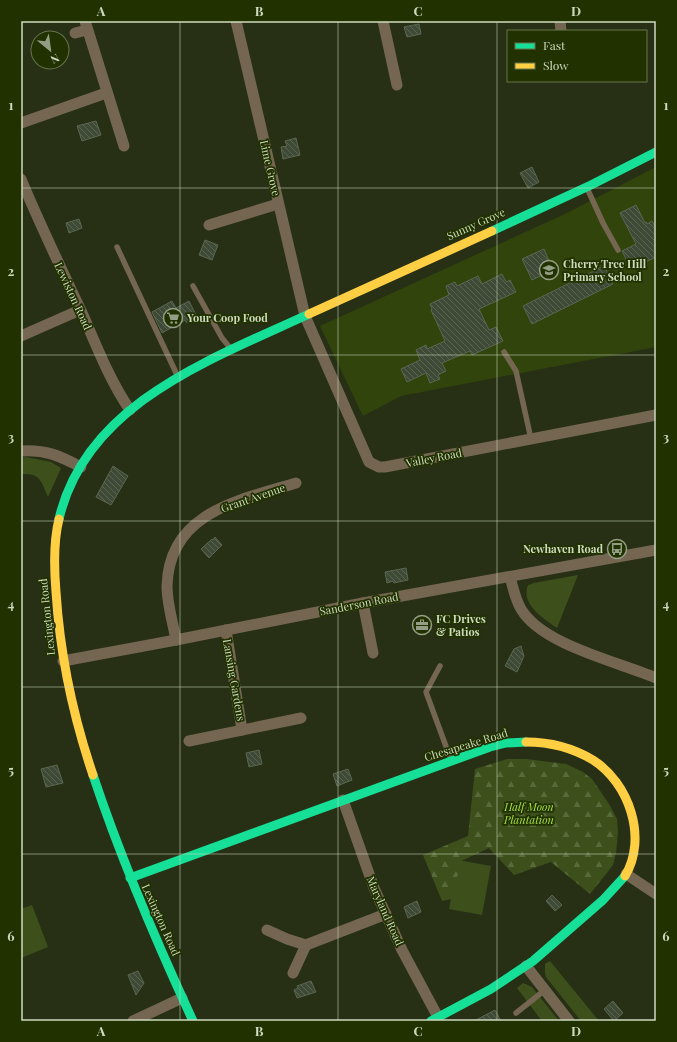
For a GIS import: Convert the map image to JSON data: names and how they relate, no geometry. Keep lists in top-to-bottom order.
{
  "streets": {
    "street": [
      "Lime Grove",
      "Sunny Grove",
      "Lewiston Road",
      "Valley Road",
      "Grant Avenue",
      "Sanderson Road",
      "Lexington Road",
      "Lansing Gardens",
      "Chesapeake Road",
      "Maryland Road"
    ]
  },
  "crossings": [
    ["Lime Grove", "Sunny Grove"],
    ["Lime Grove", "Valley Road"],
    ["Lime Grove", "Lexington Road"],
    ["Sunny Grove", "Valley Road"],
    ["Sunny Grove", "Lexington Road"],
    ["Lewiston Road", "Lexington Road"],
    ["Valley Road", "Lexington Road"],
    ["Grant Avenue", "Sanderson Road"],
    ["Sanderson Road", "Lexington Road"],
    ["Sanderson Road", "Lansing Gardens"],
    ["Lexington Road", "Chesapeake Road"],
    ["Chesapeake Road", "Maryland Road"]
  ],
  "parks": ["Half Moon Plantation"],
  "places": {
    "school or university": ["Cherry Tree Hill Primary School"],
    "supermarket": ["Your Coop Food"],
    "bus stop": ["Newhaven Road"],
    "office": ["FC Drives & Patios"]
  },
  "legend": ["Fast", "Slow"],
  "north": "bottom right",
  "grid": {
    "columns": [
      "A",
      "B",
      "C",
      "D"
    ],
    "rows": [
      "1",
      "2",
      "3",
      "4",
      "5",
      "6"
    ]
  }
}
